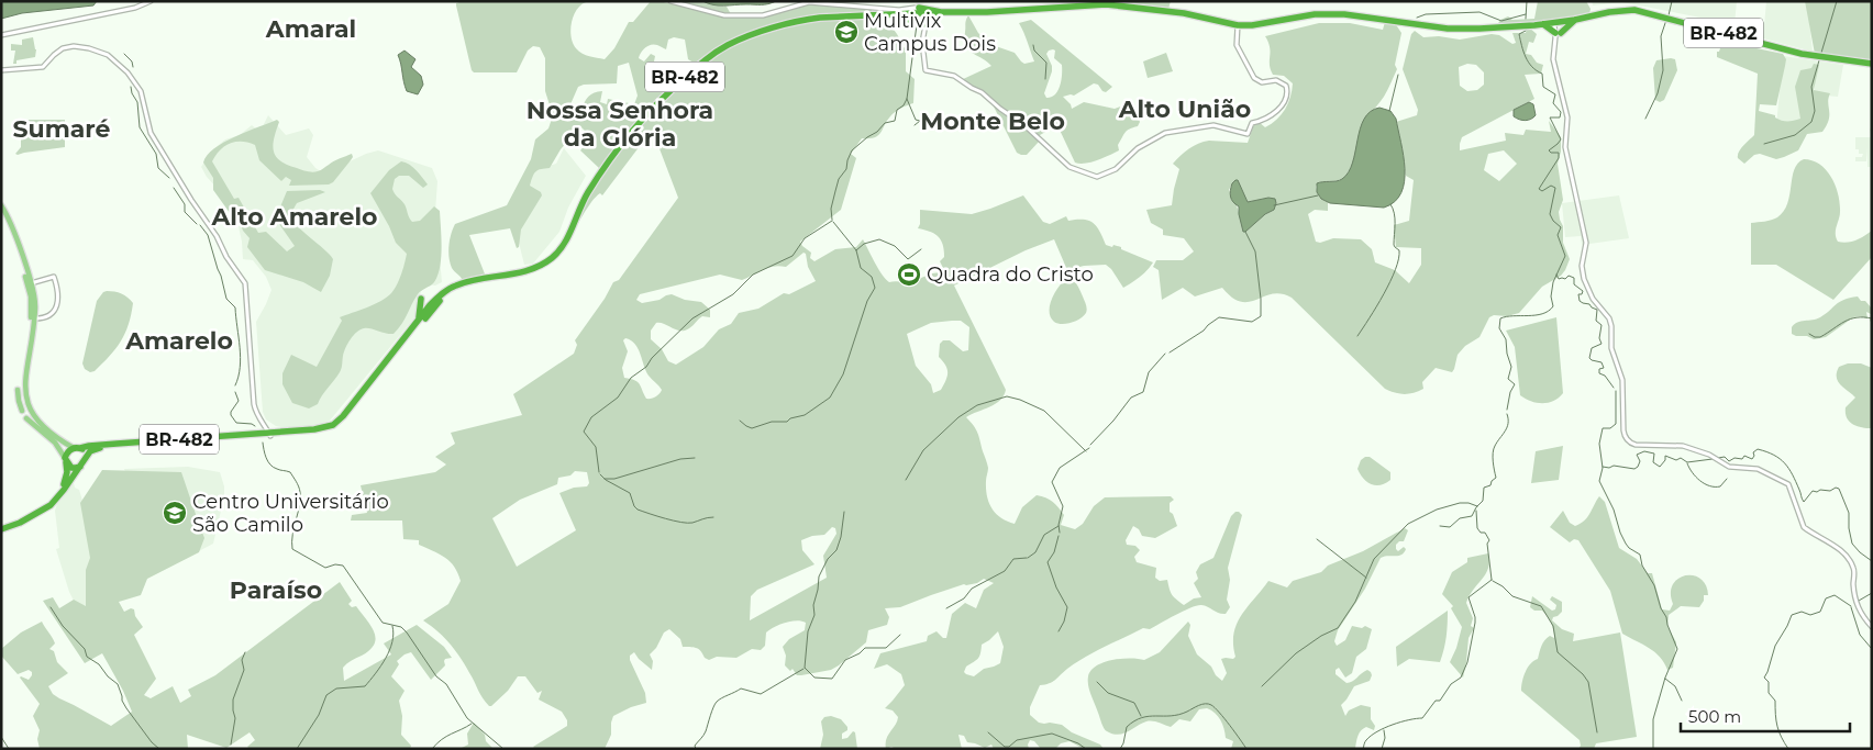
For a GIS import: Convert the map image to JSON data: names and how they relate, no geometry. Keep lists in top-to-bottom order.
{
  "streets": {
    "highway": ["BR-482"]
  },
  "districts": [
    "Amaral",
    "Alto União",
    "Nossa Senhora da Glória",
    "Monte Belo",
    "Sumaré",
    "Alto Amarelo",
    "Amarelo",
    "Paraíso"
  ],
  "places": {
    "school or university": ["Multivix Campus Dois", "Centro Universitário São Camilo"],
    "sports": ["Quadra do Cristo"]
  },
  "scale_bar": "500 m"
}
